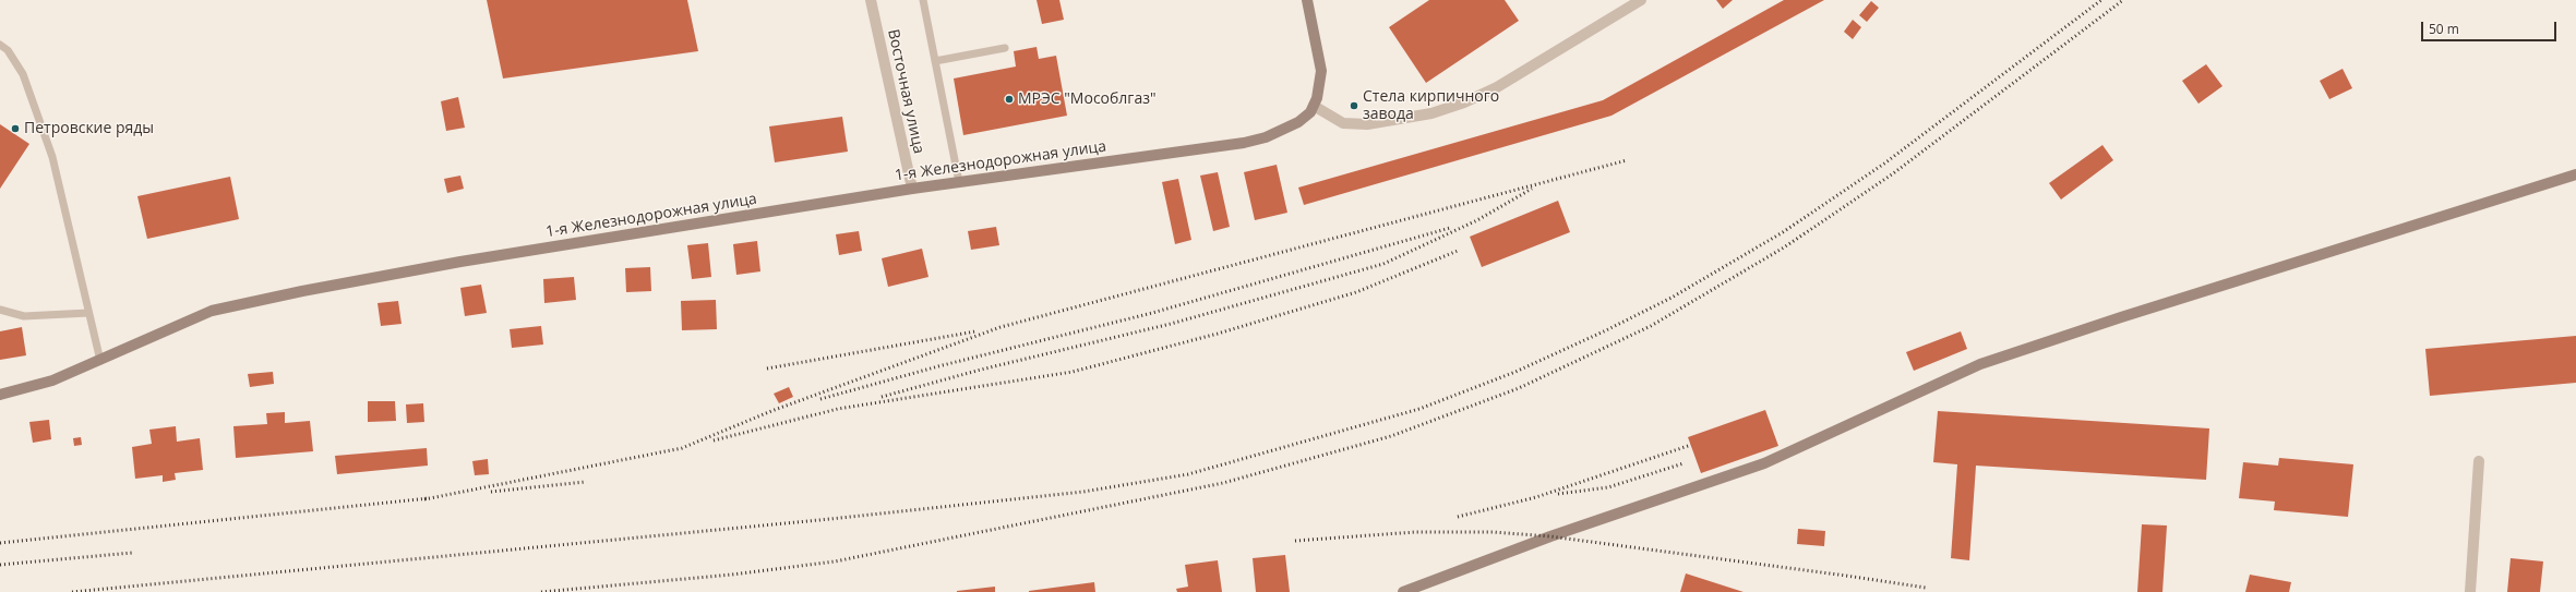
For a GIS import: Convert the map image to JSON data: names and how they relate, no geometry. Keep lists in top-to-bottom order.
{
  "streets": {
    "main road": ["1-я Железнодорожная улица"],
    "street": ["Восточная улица"]
  },
  "crossings": [
    ["Восточная улица", "1-я Железнодорожная улица"]
  ],
  "places": ["МРЭС \"Мособлгаз\"", "Стела кирпичного завода", "Петровские ряды"],
  "scale_bar": "50 m"
}
